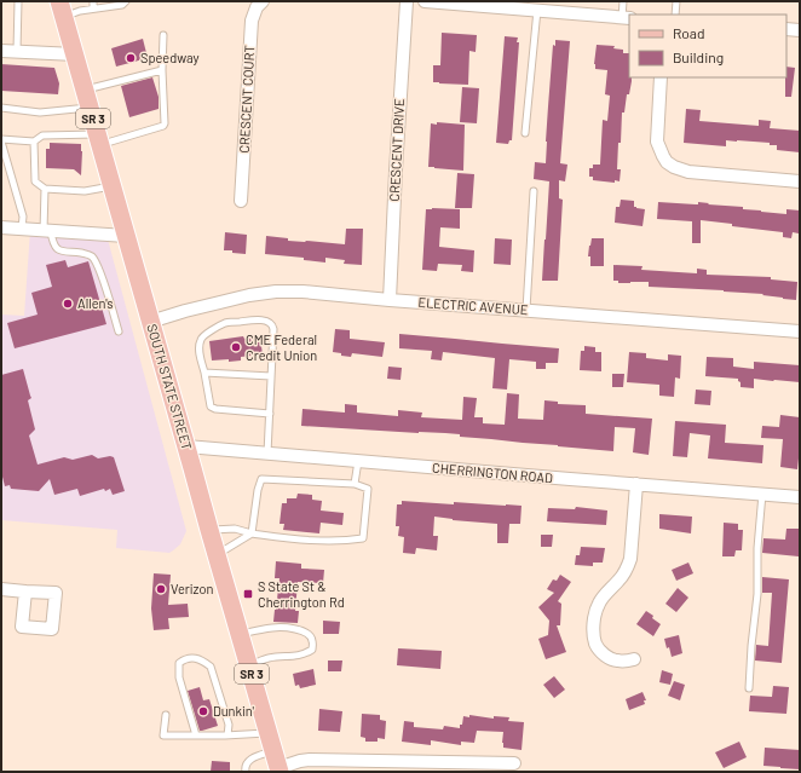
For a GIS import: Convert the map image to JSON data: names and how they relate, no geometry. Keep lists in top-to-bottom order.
{
  "streets": {
    "main road": ["SR 3", "SOUTH STATE STREET"],
    "street": [
      "CRESCENT COURT",
      "CRESCENT DRIVE",
      "ELECTRIC AVENUE",
      "CHERRINGTON ROAD"
    ]
  },
  "crossings": [
    ["CRESCENT DRIVE", "ELECTRIC AVENUE"],
    ["ELECTRIC AVENUE", "SOUTH STATE STREET"],
    ["SOUTH STATE STREET", "CHERRINGTON ROAD"]
  ],
  "places": {
    "other": [
      "Speedway",
      "Allen's",
      "CME Federal Credit Union",
      "Verizon",
      "Dunkin'"
    ],
    "transit": ["S State St & Cherrington Rd"]
  },
  "legend": ["Road", "Building"]
}
